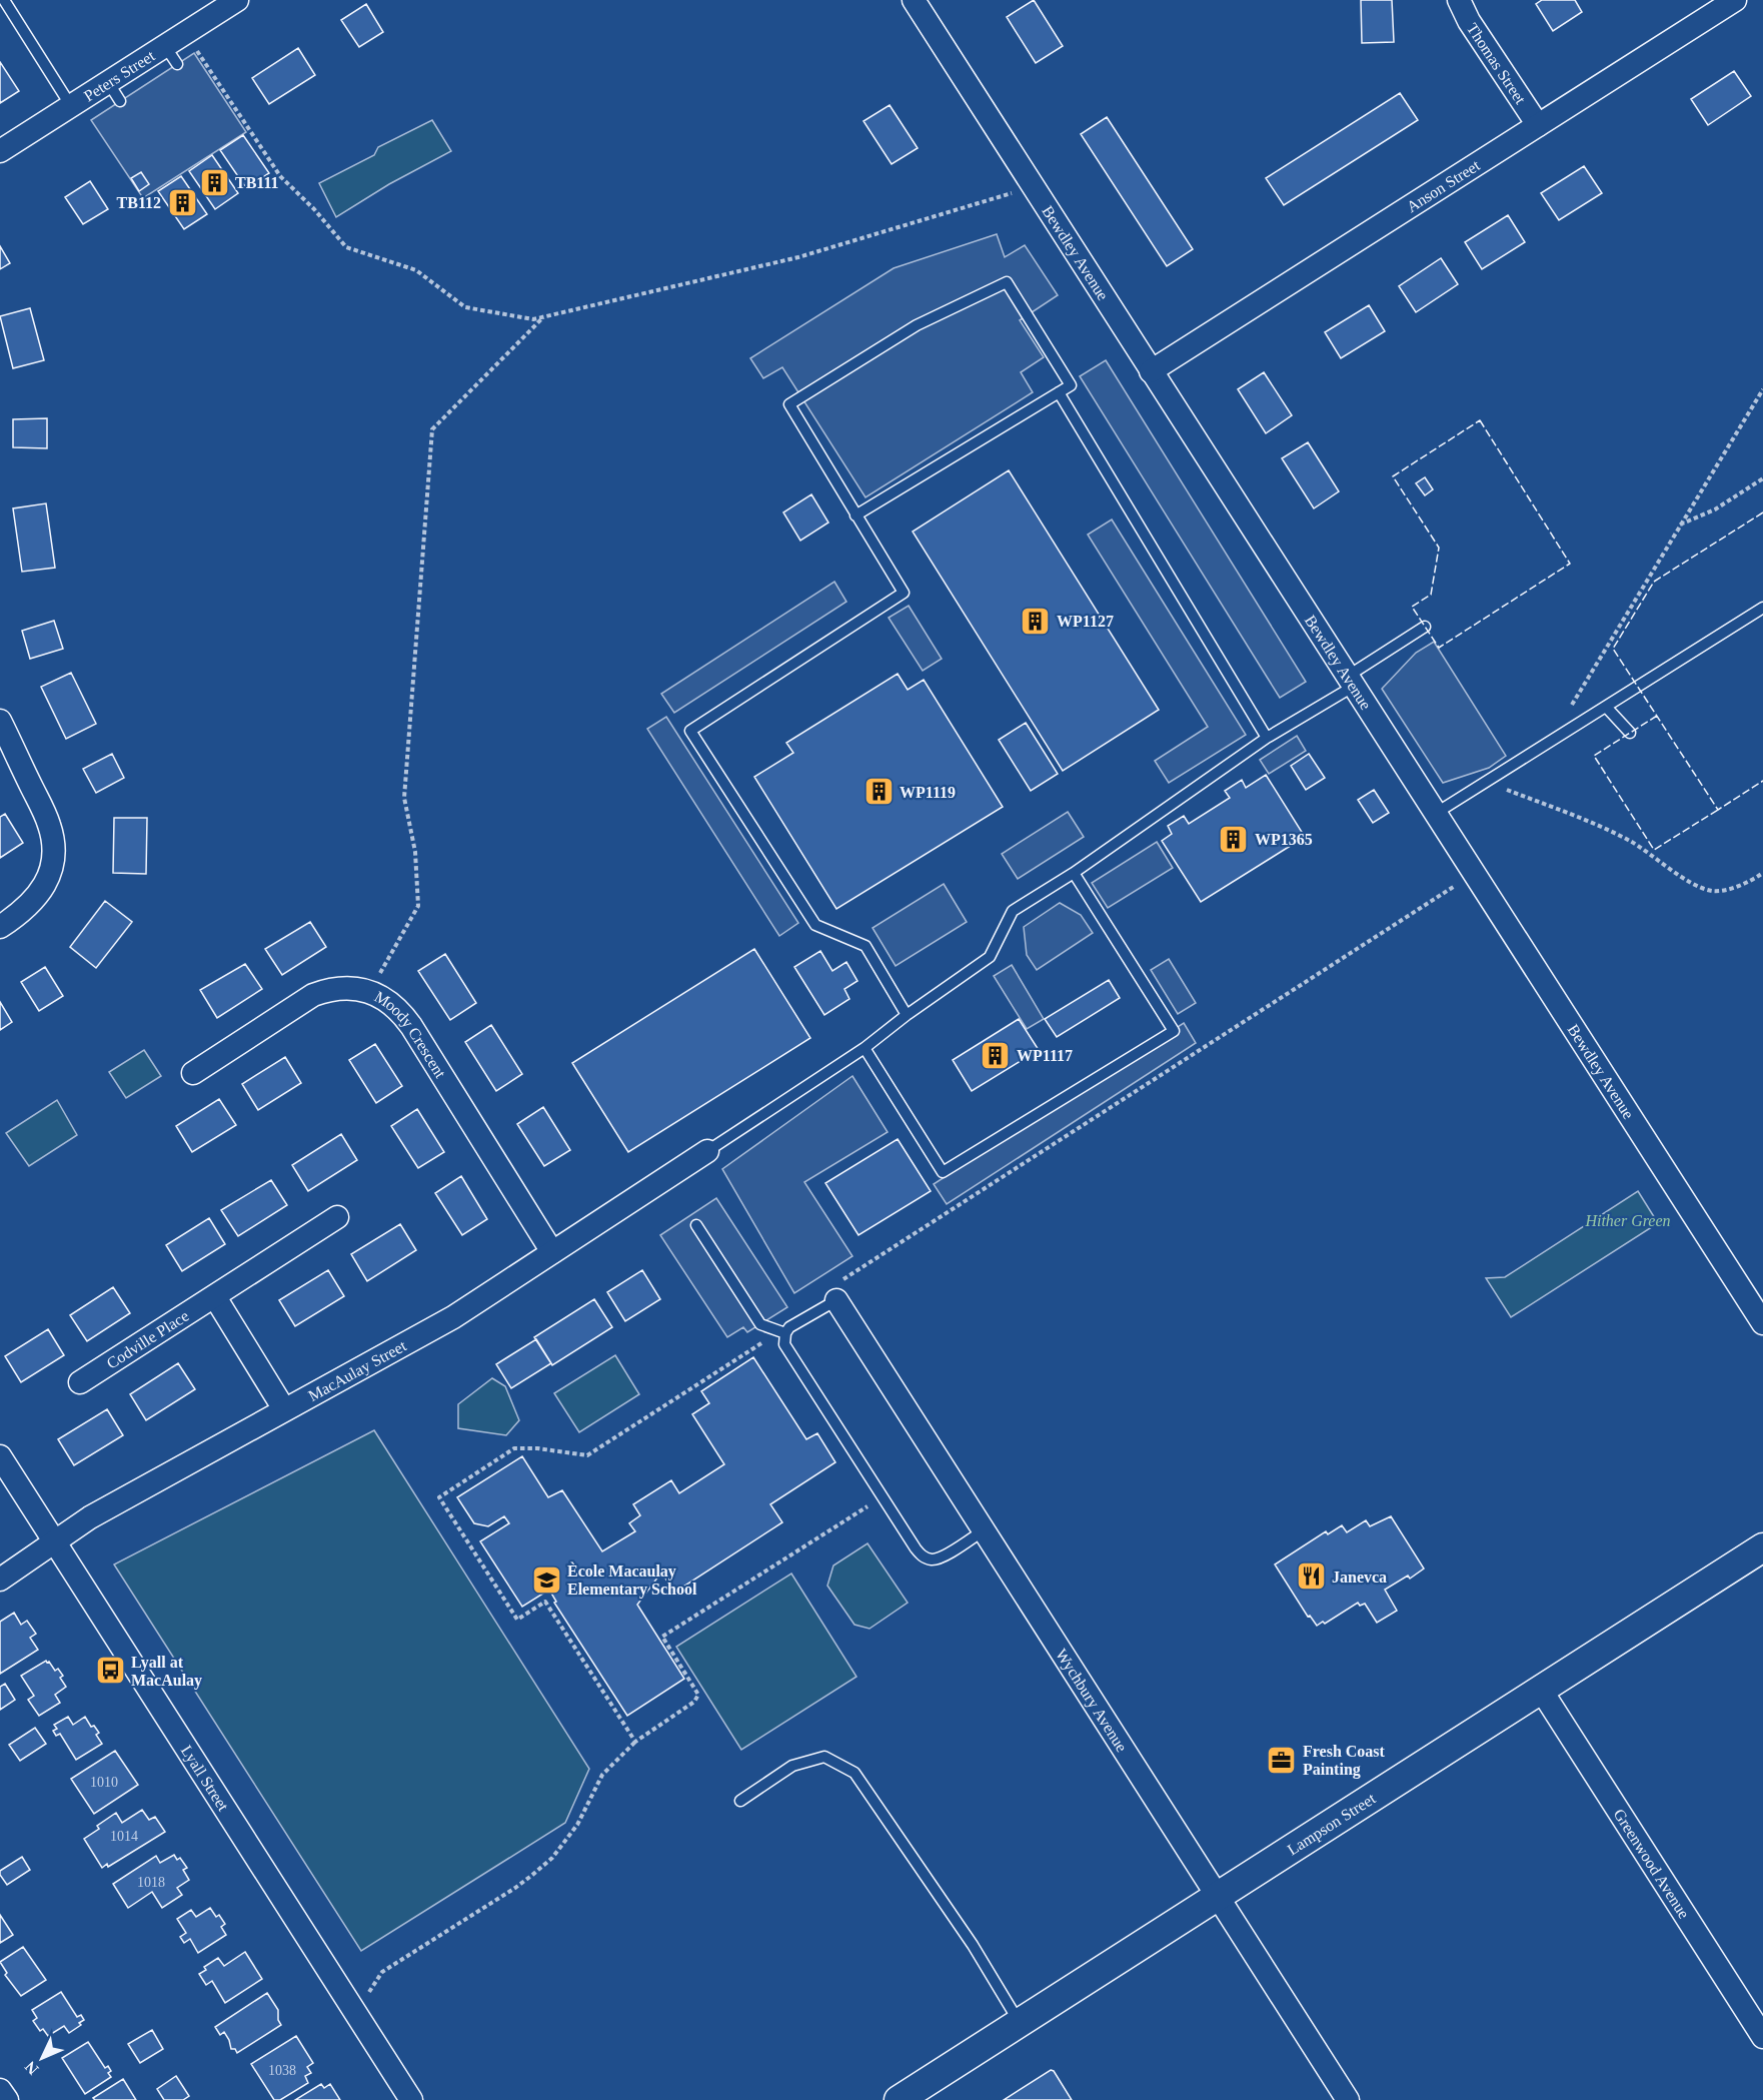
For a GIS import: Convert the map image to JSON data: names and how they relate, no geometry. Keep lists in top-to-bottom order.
{
  "streets": {
    "street": [
      "Thomas Street",
      "Peters Street",
      "Anson Street",
      "Bewdley Avenue",
      "Moody Crescent",
      "Codville Place",
      "MacAulay Street",
      "Wychbury Avenue",
      "Lyall Street",
      "Lampson Street",
      "Greenwood Avenue"
    ]
  },
  "crossings": [
    ["Thomas Street", "Anson Street"],
    ["Anson Street", "Bewdley Avenue"],
    ["Moody Crescent", "MacAulay Street"],
    ["MacAulay Street", "Lyall Street"],
    ["Wychbury Avenue", "Lampson Street"],
    ["Lampson Street", "Greenwood Avenue"]
  ],
  "parks": ["Hither Green"],
  "places": {
    "building": [
      "TB111",
      "TB112",
      "WP1127",
      "WP1119",
      "WP1365",
      "WP1117"
    ],
    "restaurant": ["Janevca"],
    "school or university": ["Ècole Macaulay Elementary School"],
    "bus stop": ["Lyall at MacAulay"],
    "office": ["Fresh Coast Painting"]
  },
  "house_numbers": [
    "1010",
    "1014",
    "1018",
    "1038"
  ],
  "north": "bottom left"
}
